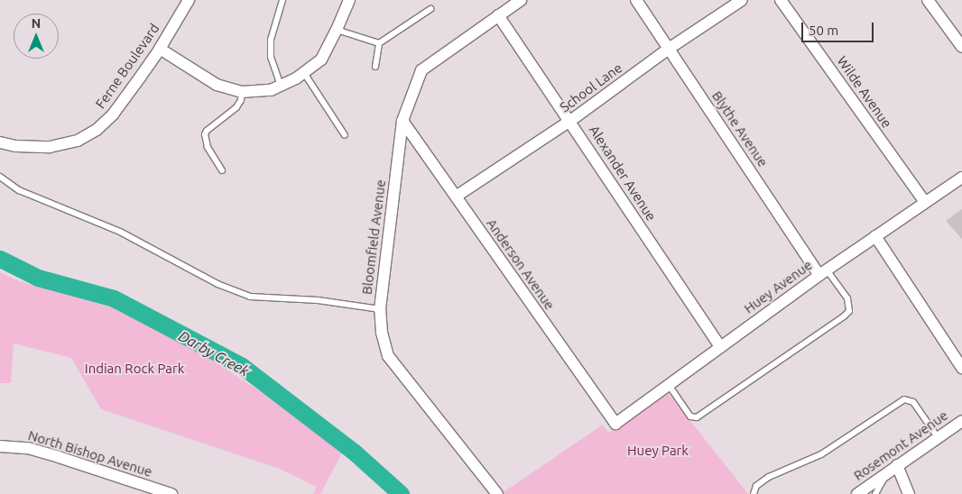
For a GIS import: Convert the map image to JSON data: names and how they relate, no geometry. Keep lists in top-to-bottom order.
{
  "streets": {
    "street": [
      "Ferne Boulevard",
      "School Lane",
      "Wilde Avenue",
      "Blythe Avenue",
      "Alexander Avenue",
      "Bloomfield Avenue",
      "Anderson Avenue",
      "Huey Avenue",
      "Rosemont Avenue",
      "North Bishop Avenue"
    ]
  },
  "crossings": [
    ["School Lane", "Blythe Avenue"],
    ["School Lane", "Alexander Avenue"],
    ["School Lane", "Anderson Avenue"],
    ["Wilde Avenue", "Huey Avenue"],
    ["Blythe Avenue", "Huey Avenue"],
    ["Alexander Avenue", "Bloomfield Avenue"],
    ["Alexander Avenue", "Huey Avenue"],
    ["Bloomfield Avenue", "Anderson Avenue"],
    ["Anderson Avenue", "Huey Avenue"]
  ],
  "water": ["Darby Creek"],
  "parks": ["Indian Rock Park", "Huey Park"],
  "scale_bar": "50 m",
  "north": "top"
}
